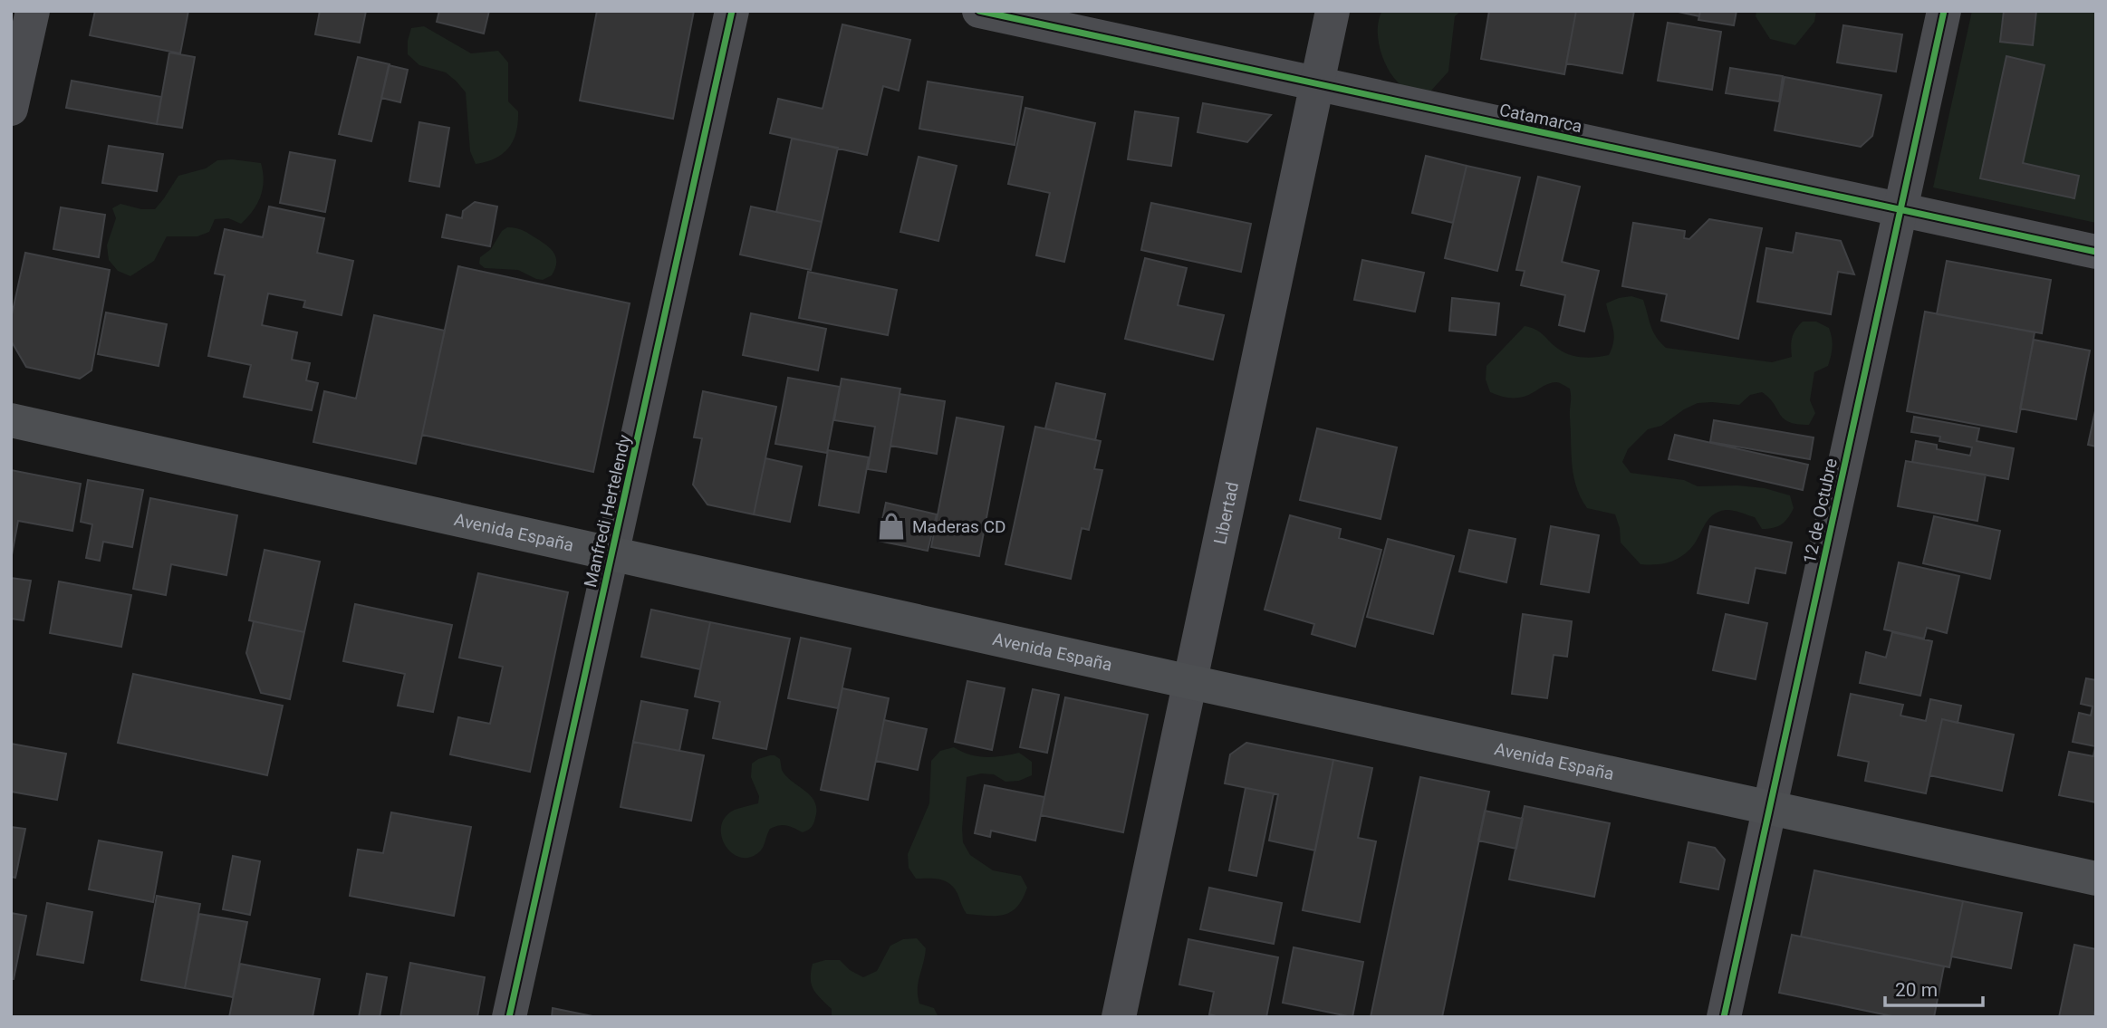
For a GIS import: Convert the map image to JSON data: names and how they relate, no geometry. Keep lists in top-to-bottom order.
{
  "streets": {
    "main road": ["Avenida España"],
    "street": [
      "Catamarca",
      "Manfredi Hertelendy",
      "12 de Octubre",
      "Libertad"
    ]
  },
  "crossings": [
    ["Catamarca", "12 de Octubre"],
    ["Catamarca", "Libertad"],
    ["Manfredi Hertelendy", "Avenida España"],
    ["12 de Octubre", "Avenida España"],
    ["Libertad", "Avenida España"]
  ],
  "places": {
    "shop": ["Maderas CD"]
  },
  "scale_bar": "20 m"
}
